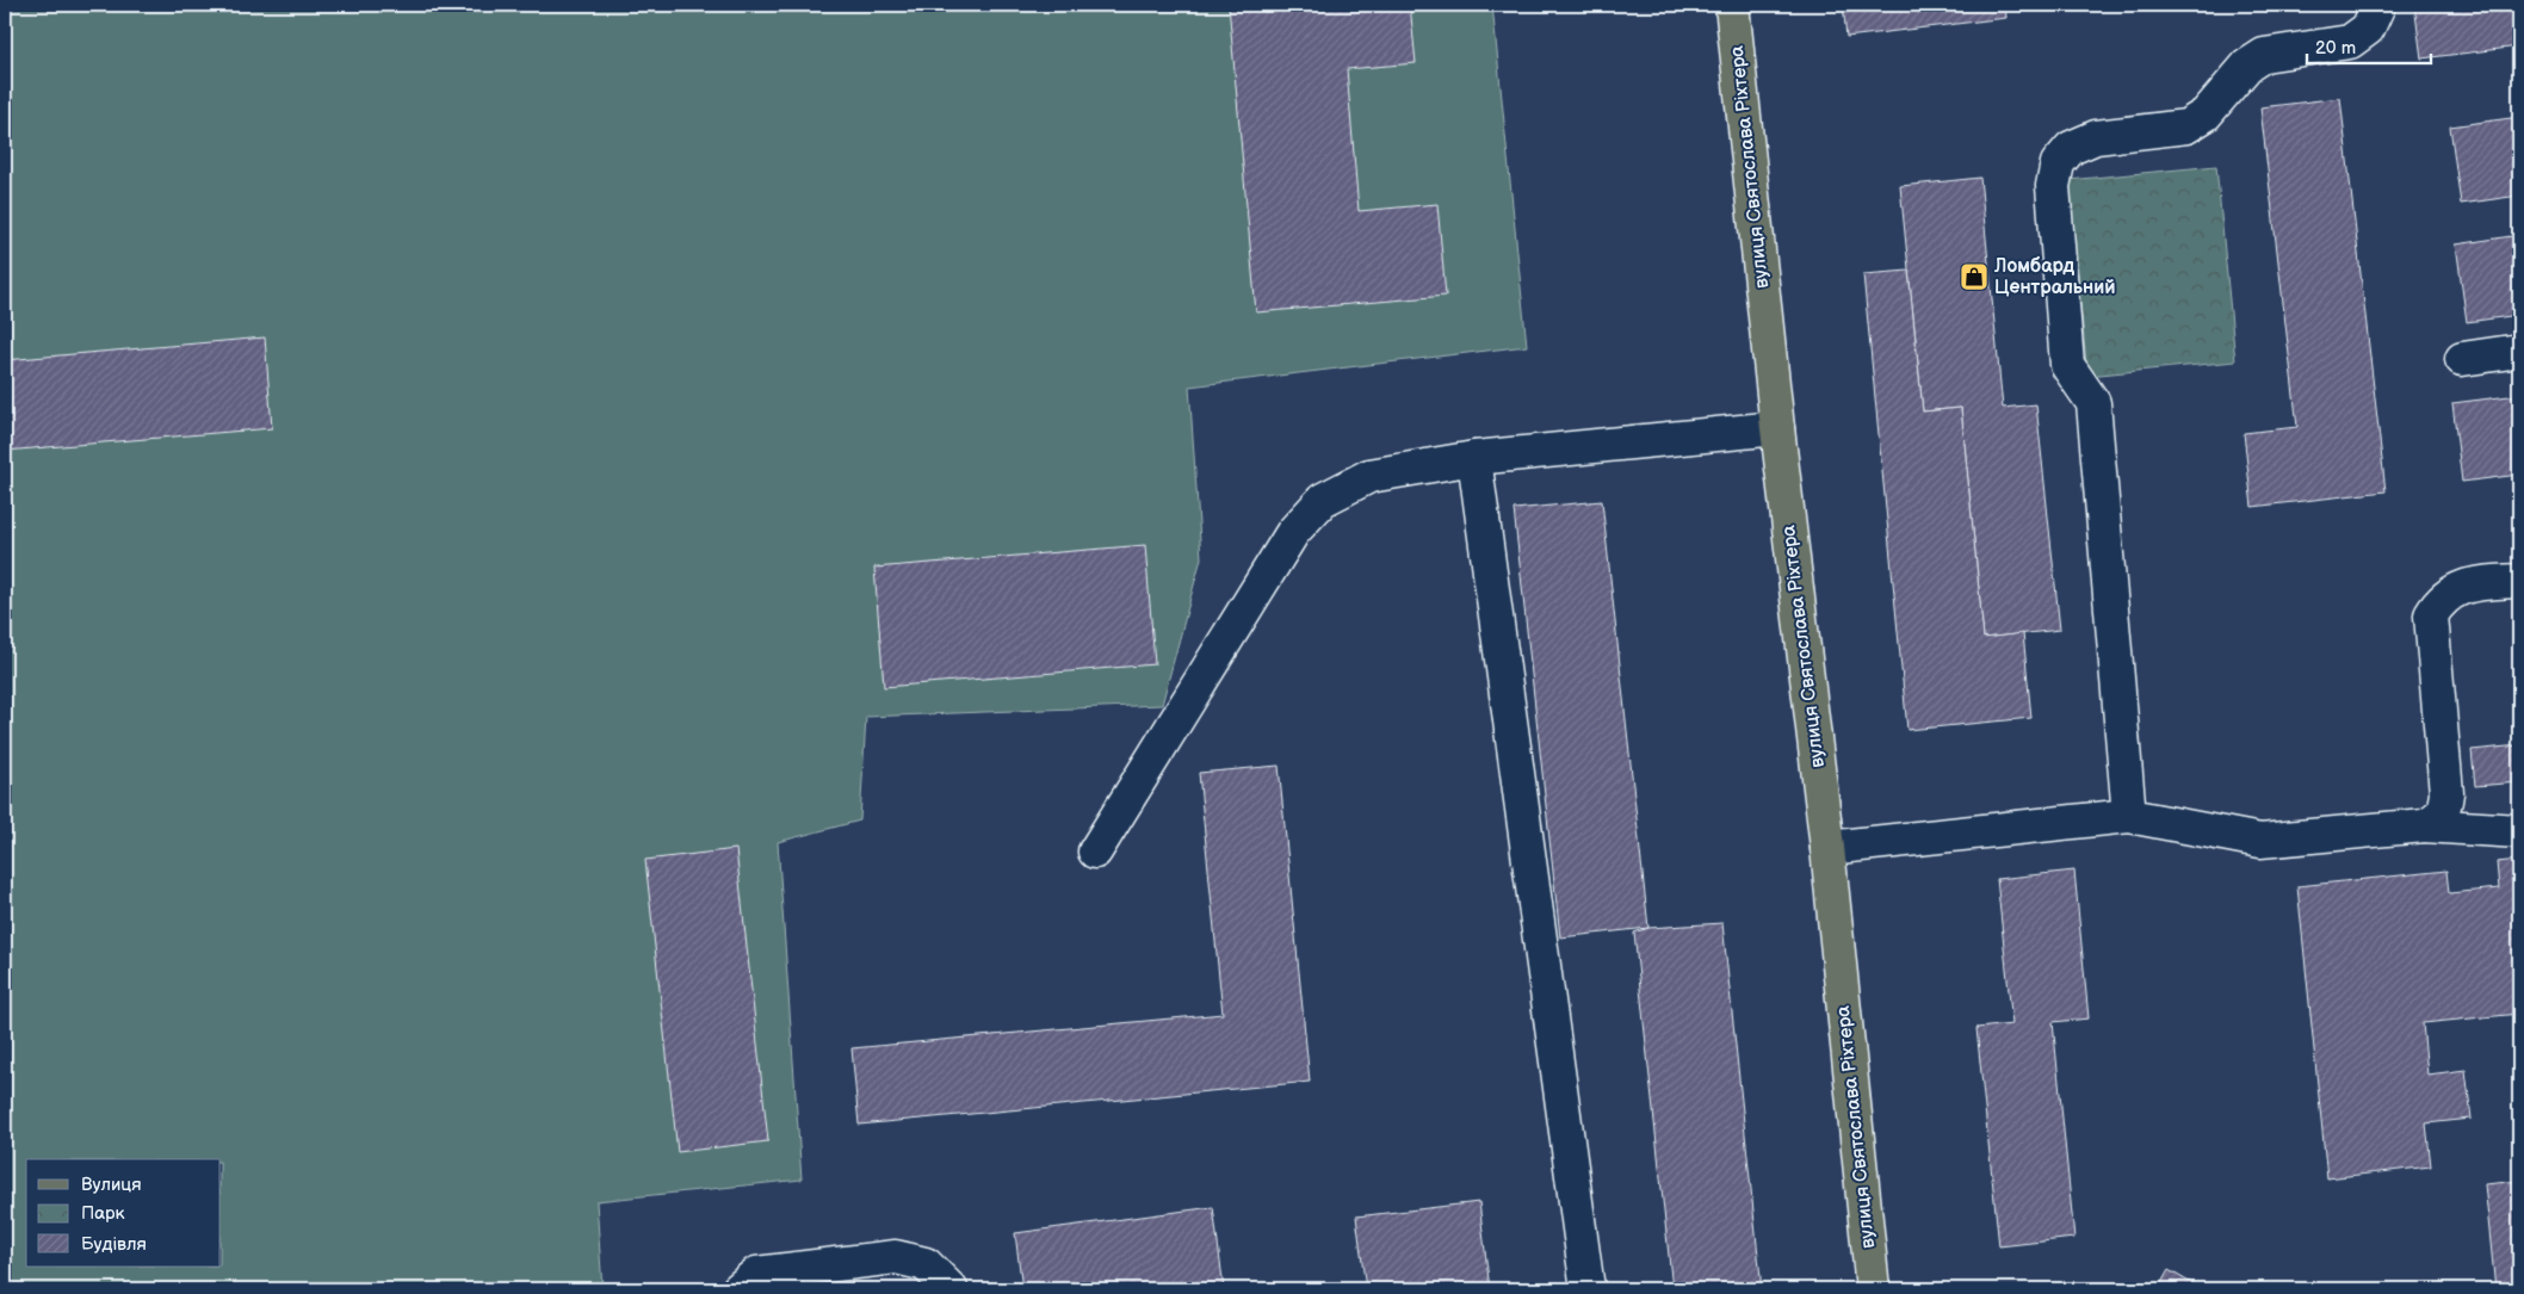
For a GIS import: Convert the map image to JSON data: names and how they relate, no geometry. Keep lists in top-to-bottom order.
{
  "streets": {
    "main road": ["вулиця Святослава Ріхтера"]
  },
  "places": {
    "shop": ["Ломбард Центральний"]
  },
  "legend": ["Вулиця", "Парк", "Будівля"],
  "scale_bar": "20 m"
}
